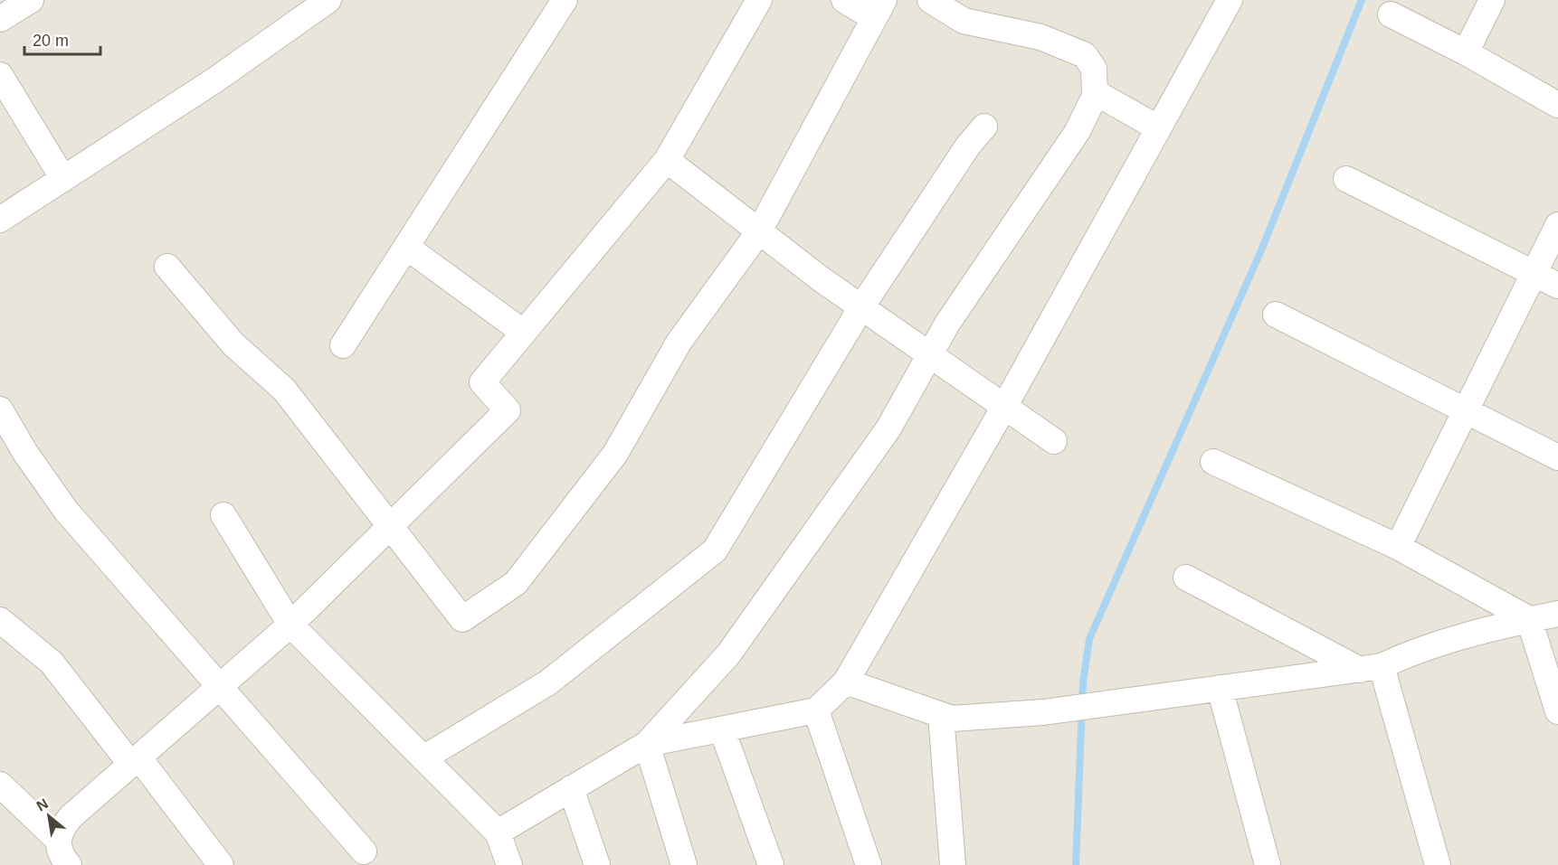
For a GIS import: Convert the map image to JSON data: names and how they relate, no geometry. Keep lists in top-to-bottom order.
{
  "scale_bar": "20 m",
  "north": "top left"
}
